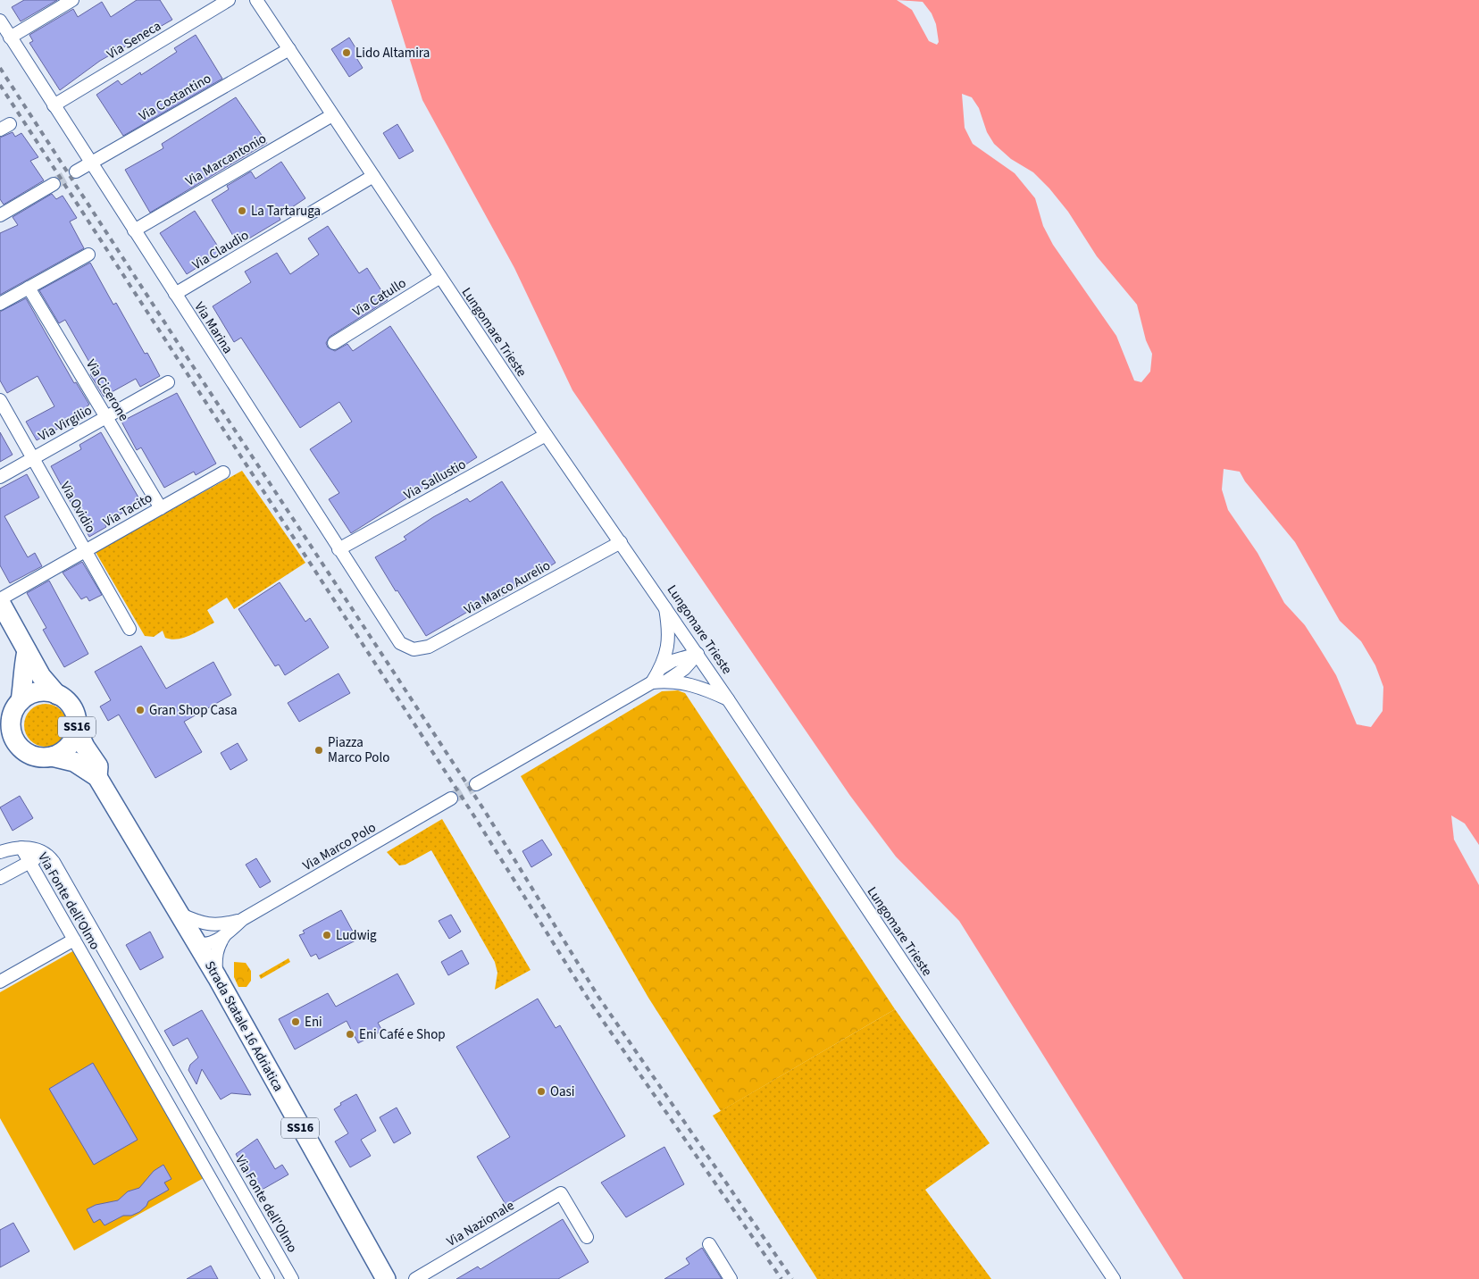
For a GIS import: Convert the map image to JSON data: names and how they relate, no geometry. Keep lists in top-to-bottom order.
{
  "streets": {
    "main road": ["SS16", "Strada Statale 16 Adriatica"],
    "street": [
      "Via Seneca",
      "Via Costantino",
      "Via Marcantonio",
      "Via Claudio",
      "Via Catullo",
      "Via Marina",
      "Lungomare Trieste",
      "Via Cicerone",
      "Via Virgilio",
      "Via Sallustio",
      "Via Ovidio",
      "Via Tacito",
      "Via Marco Aurelio",
      "Via Marco Polo",
      "Via Fonte dell'Olmo",
      "Via Nazionale"
    ]
  },
  "crossings": [
    ["Via Seneca", "Via Marina"],
    ["Via Costantino", "Via Marina"],
    ["Via Costantino", "Lungomare Trieste"],
    ["Via Marcantonio", "Via Marina"],
    ["Via Marcantonio", "Lungomare Trieste"],
    ["Via Claudio", "Via Marina"],
    ["Via Claudio", "Lungomare Trieste"],
    ["Via Catullo", "Lungomare Trieste"],
    ["Via Marina", "Via Sallustio"],
    ["Via Marina", "Via Marco Aurelio"],
    ["Lungomare Trieste", "Via Sallustio"],
    ["Lungomare Trieste", "Via Marco Aurelio"],
    ["Via Cicerone", "Via Virgilio"],
    ["Via Cicerone", "Via Tacito"],
    ["Via Virgilio", "Via Ovidio"],
    ["Via Ovidio", "Via Tacito"],
    ["Via Tacito", "SS16"],
    ["SS16", "Strada Statale 16 Adriatica"],
    ["Via Marco Polo", "Strada Statale 16 Adriatica"]
  ],
  "places": [
    "Lido Altamira",
    "La Tartaruga",
    "Gran Shop Casa",
    "Piazza Marco Polo",
    "Ludwig",
    "Eni",
    "Eni Café e Shop",
    "Oasi"
  ]
}
